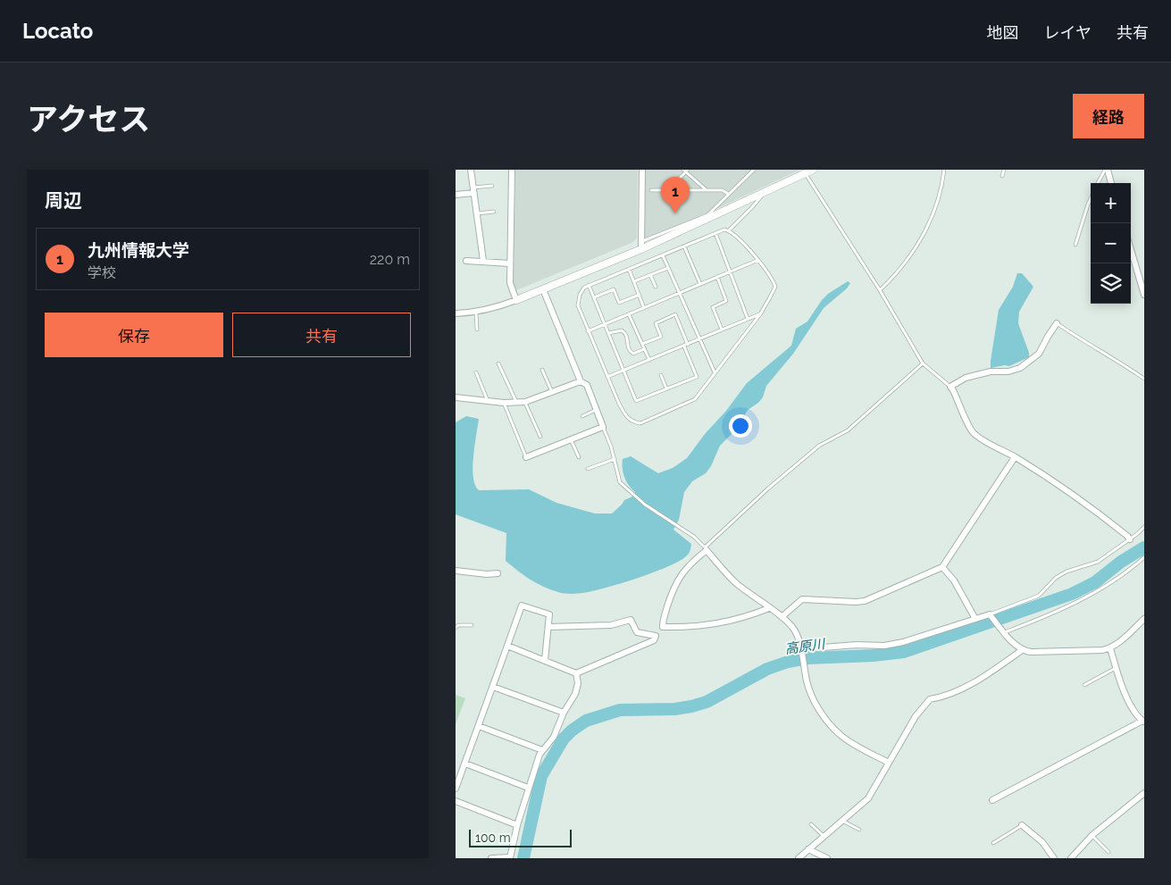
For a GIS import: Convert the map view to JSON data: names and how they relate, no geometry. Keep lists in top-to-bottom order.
{
  "water": ["高原川"],
  "scale_bar": "100 m",
  "page": {
    "header": "Locato",
    "nav": ["地図", "レイヤ", "共有"],
    "title": "アクセス",
    "buttons": [
      "経路",
      ["保存", "共有"]
    ],
    "heading": "周辺",
    "pins": "1",
    "map_buttons": ["+", "−"],
    "list": [
      {
        "mark": "1",
        "name": "九州情報大学",
        "note": "学校",
        "value": "220 m"
      }
    ],
    "scale": "100 m"
  }
}
